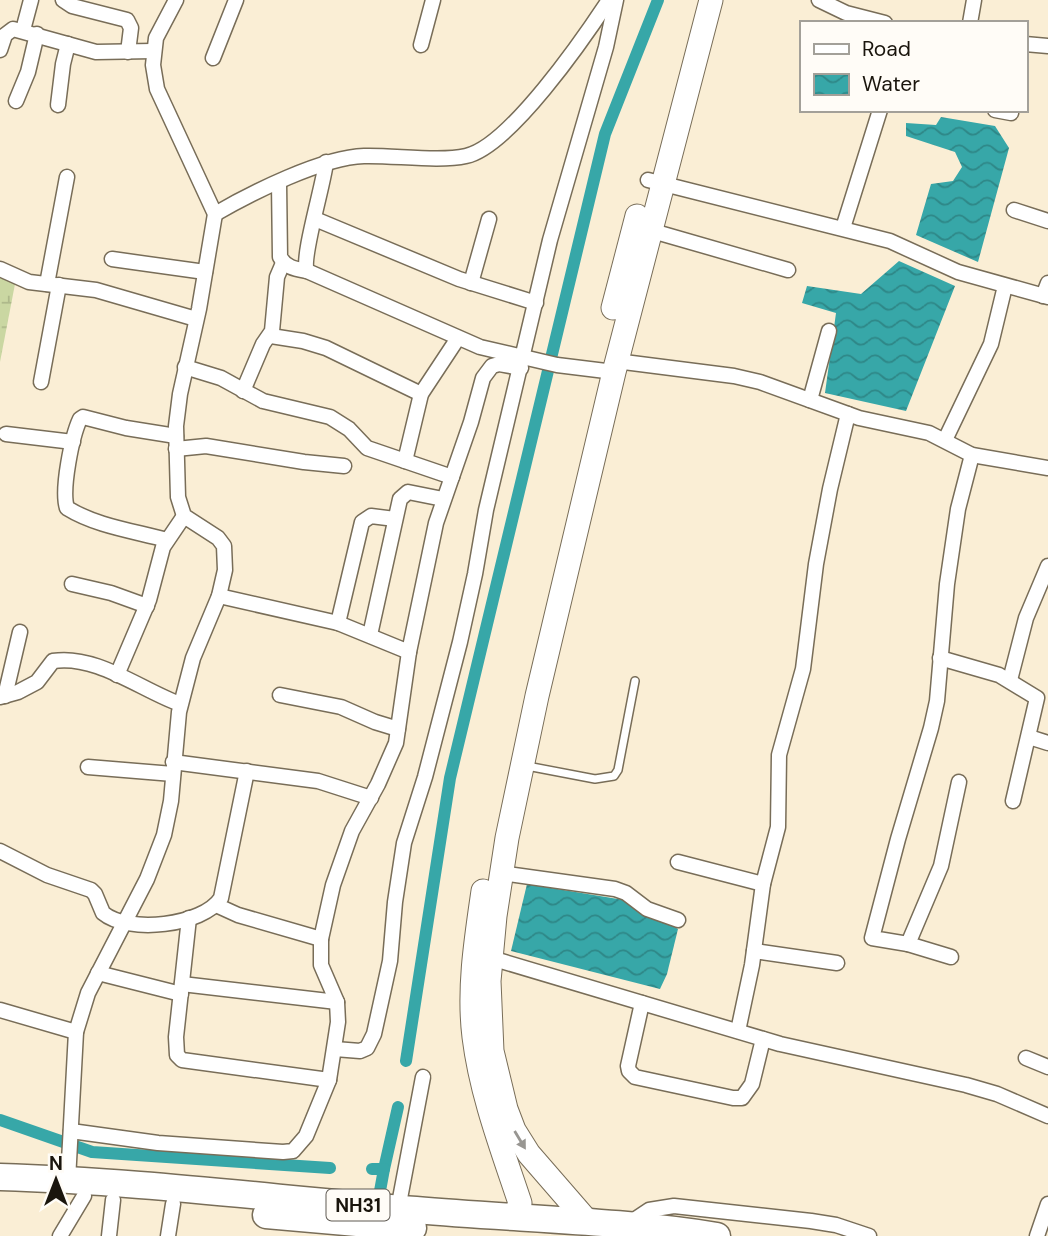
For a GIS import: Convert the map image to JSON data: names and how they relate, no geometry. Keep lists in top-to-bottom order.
{
  "streets": {
    "highway": ["NH31"]
  },
  "legend": ["Road", "Water"],
  "north": "top"
}
